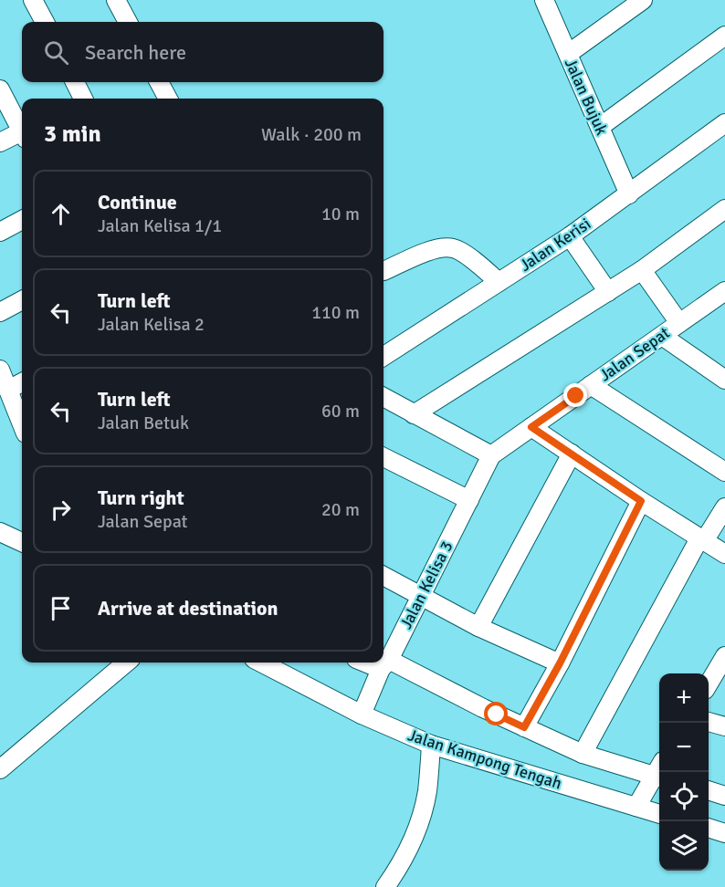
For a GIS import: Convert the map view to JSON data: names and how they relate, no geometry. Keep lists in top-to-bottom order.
{
  "streets": {
    "street": [
      "Jalan Bujuk",
      "Jalan Kerisi",
      "Jalan Sepat",
      "Jalan Kelisa 3",
      "Jalan Kampong Tengah"
    ]
  },
  "crossings": [
    ["Jalan Bujuk", "Jalan Kerisi"],
    ["Jalan Sepat", "Jalan Kelisa 3"],
    ["Jalan Kelisa 3", "Jalan Kampong Tengah"]
  ],
  "page": {
    "search": "Search here",
    "heading": ["3 min", "Walk · 200 m"],
    "list": [
      ["Continue", "Jalan Kelisa 1/1", "10 m"],
      ["Turn left", "Jalan Kelisa 2", "110 m"],
      ["Turn left", "Jalan Betuk", "60 m"],
      ["Turn right", "Jalan Sepat", "20 m"],
      "Arrive at destination"
    ],
    "map_buttons": ["+", "−"]
  }
}
